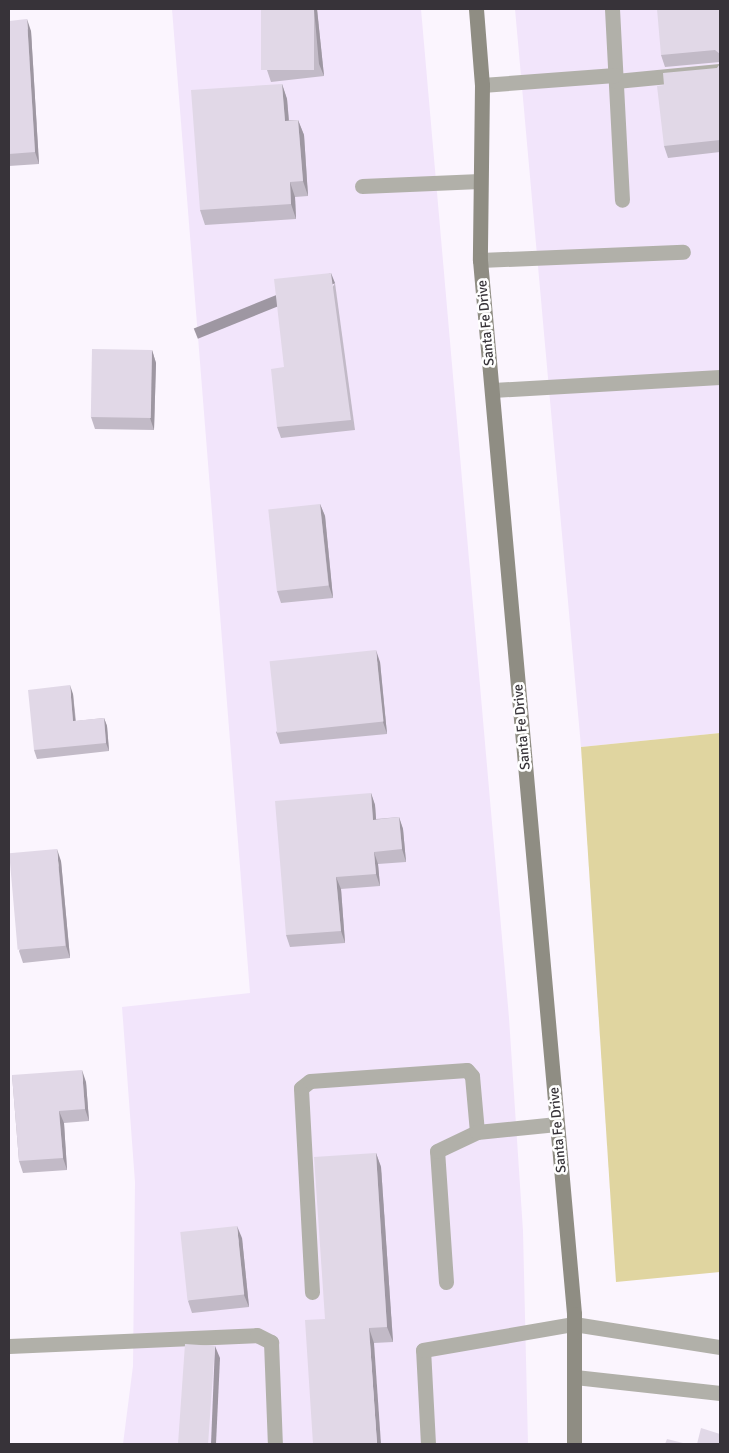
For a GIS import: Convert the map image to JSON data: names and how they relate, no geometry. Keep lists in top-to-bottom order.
{
  "streets": {
    "main road": ["Santa Fe Drive"]
  }
}
